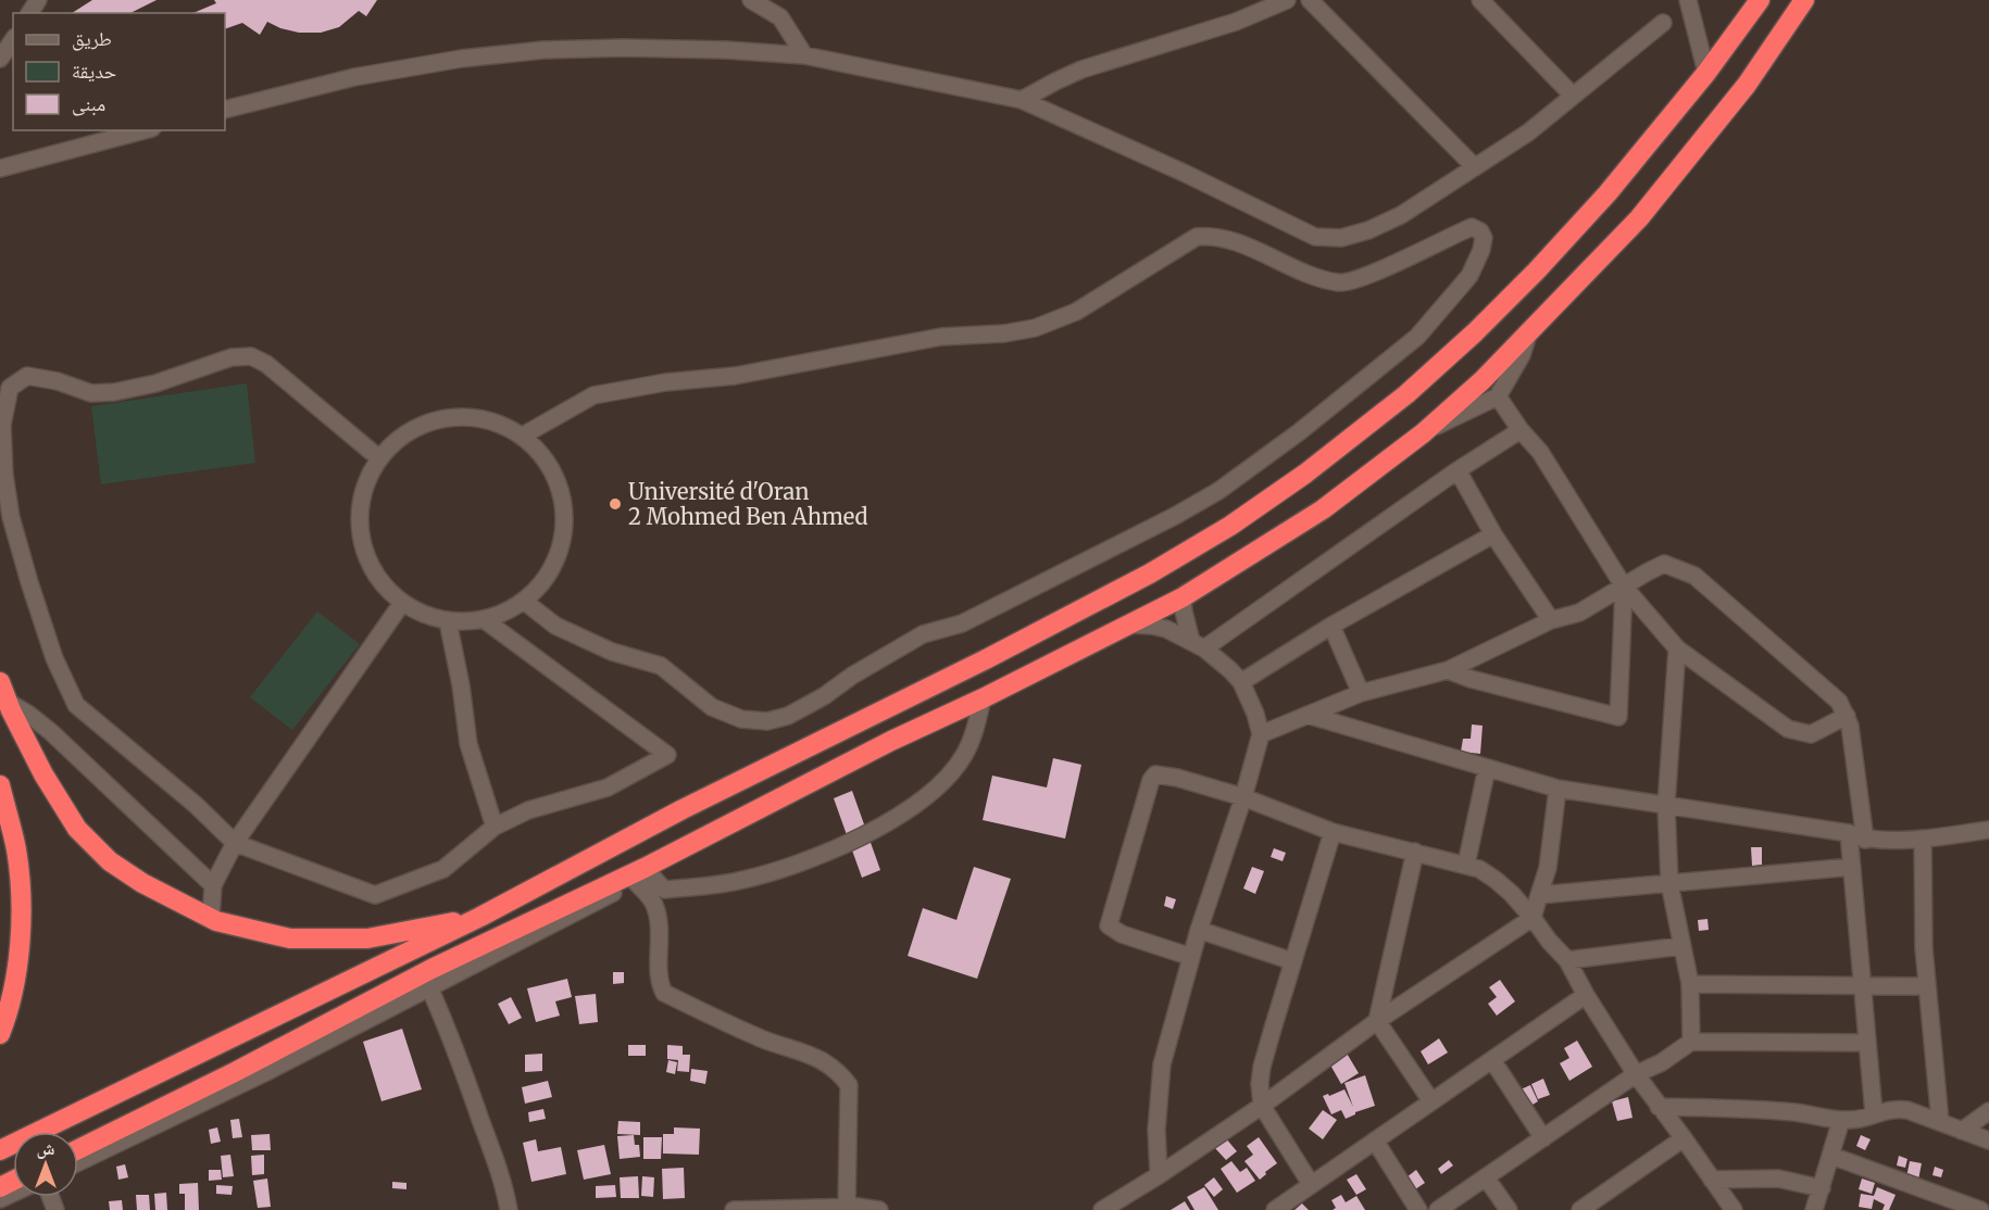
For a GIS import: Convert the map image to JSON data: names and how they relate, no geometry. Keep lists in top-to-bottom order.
{
  "places": ["Université d'Oran 2 Mohmed Ben Ahmed"],
  "legend": ["طريق", "حديقة", "مبنى"],
  "north": "top"
}
